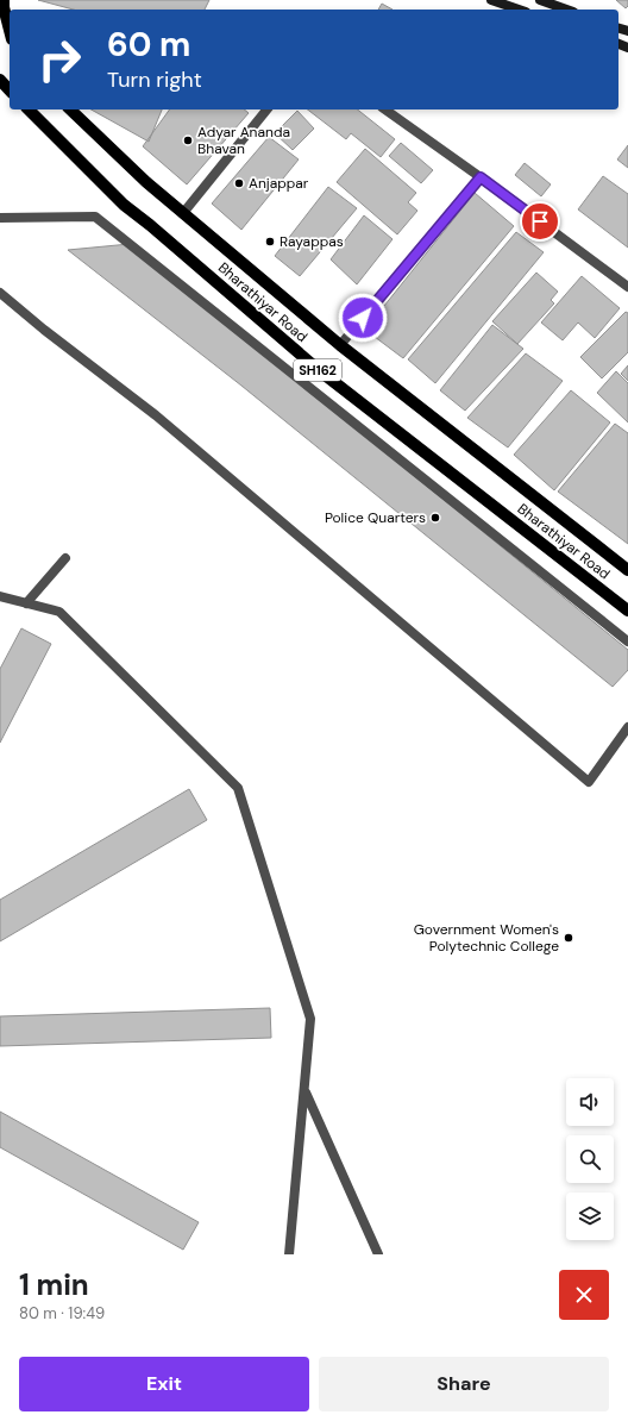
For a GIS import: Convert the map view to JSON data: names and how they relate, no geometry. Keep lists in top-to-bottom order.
{
  "streets": {
    "main road": ["Bharathiyar Road", "SH162"]
  },
  "places": [
    "Adyar Ananda Bhavan",
    "Anjappar",
    "Rayappas",
    "Police Quarters",
    "Government Women's Polytechnic College"
  ],
  "page": {
    "turn": ["60 m", "Turn right"],
    "heading": ["1 min", "80 m · 19:49"],
    "buttons": ["Exit", "Share"]
  }
}
